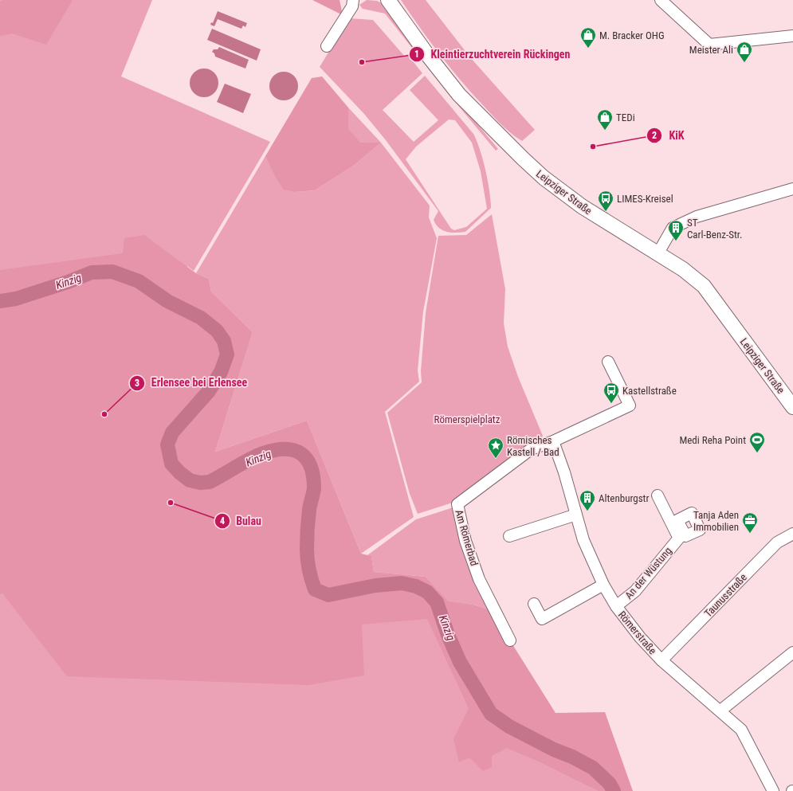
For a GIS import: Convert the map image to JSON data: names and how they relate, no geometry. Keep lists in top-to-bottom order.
{
  "streets": {
    "main road": ["Leipziger Straße"],
    "street": [
      "Am Römerbad",
      "An der Wüstung",
      "Taunusstraße",
      "Römerstraße"
    ]
  },
  "crossings": [
    ["Am Römerbad", "Römerstraße"],
    ["An der Wüstung", "Römerstraße"],
    ["Taunusstraße", "Römerstraße"]
  ],
  "water": ["Kinzig"],
  "parks": ["Römerspielplatz"],
  "places": {
    "shop": ["M. Bracker OHG", "Meister Ali", "TEDi"],
    "other": [
      "Kleintierzuchtverein Rückingen",
      "KiK",
      "Erlensee bei Erlensee",
      "Bulau"
    ],
    "bus stop": ["LIMES-Kreisel", "Kastellstraße"],
    "building": ["ST Carl-Benz-Str.", "Altenburgstr"],
    "sports": ["Medi Reha Point"],
    "place": ["Römisches Kastell / Bad"],
    "office": ["Tanja Aden Immobilien"]
  }
}
